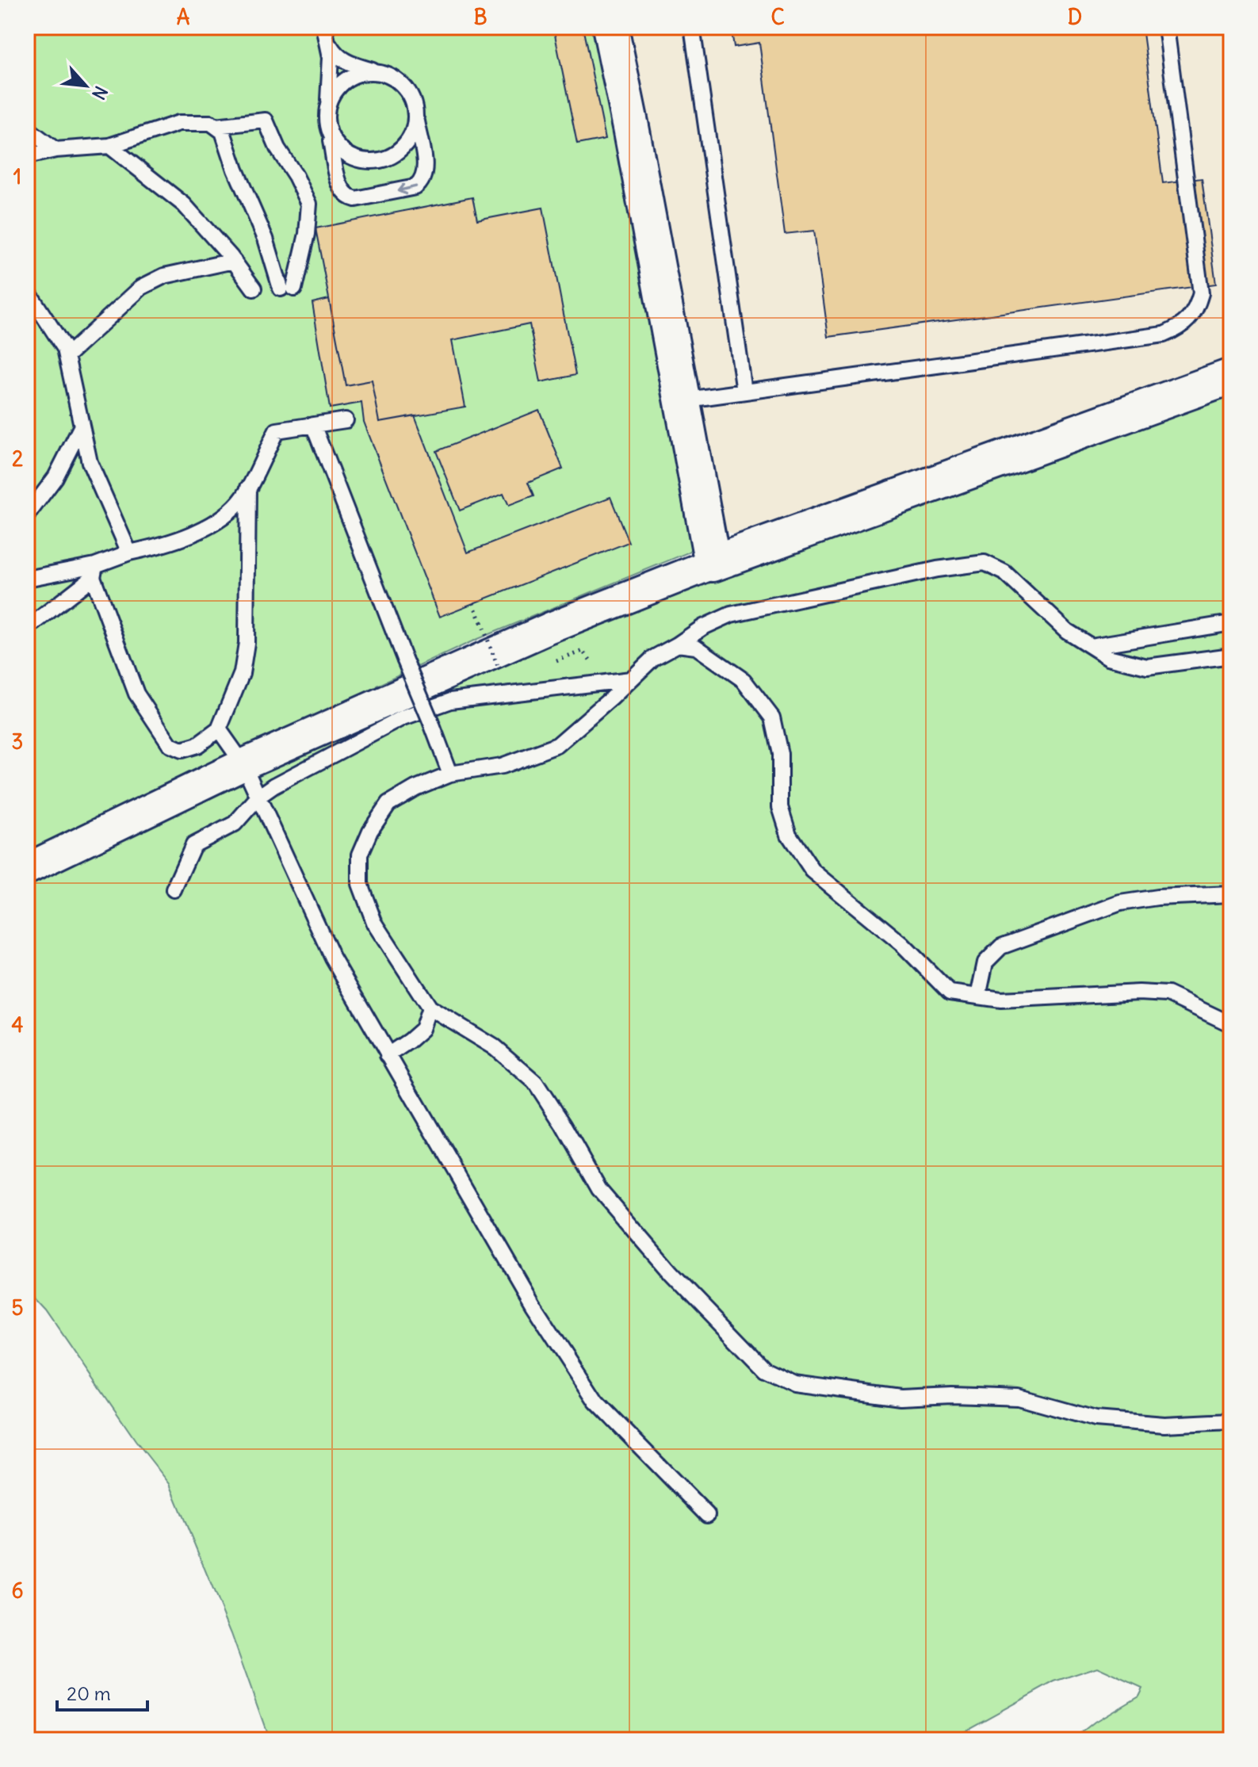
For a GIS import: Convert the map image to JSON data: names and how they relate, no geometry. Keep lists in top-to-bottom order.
{
  "scale_bar": "20 m",
  "north": "bottom right",
  "grid": {
    "columns": [
      "A",
      "B",
      "C",
      "D"
    ],
    "rows": [
      "1",
      "2",
      "3",
      "4",
      "5",
      "6"
    ]
  }
}
